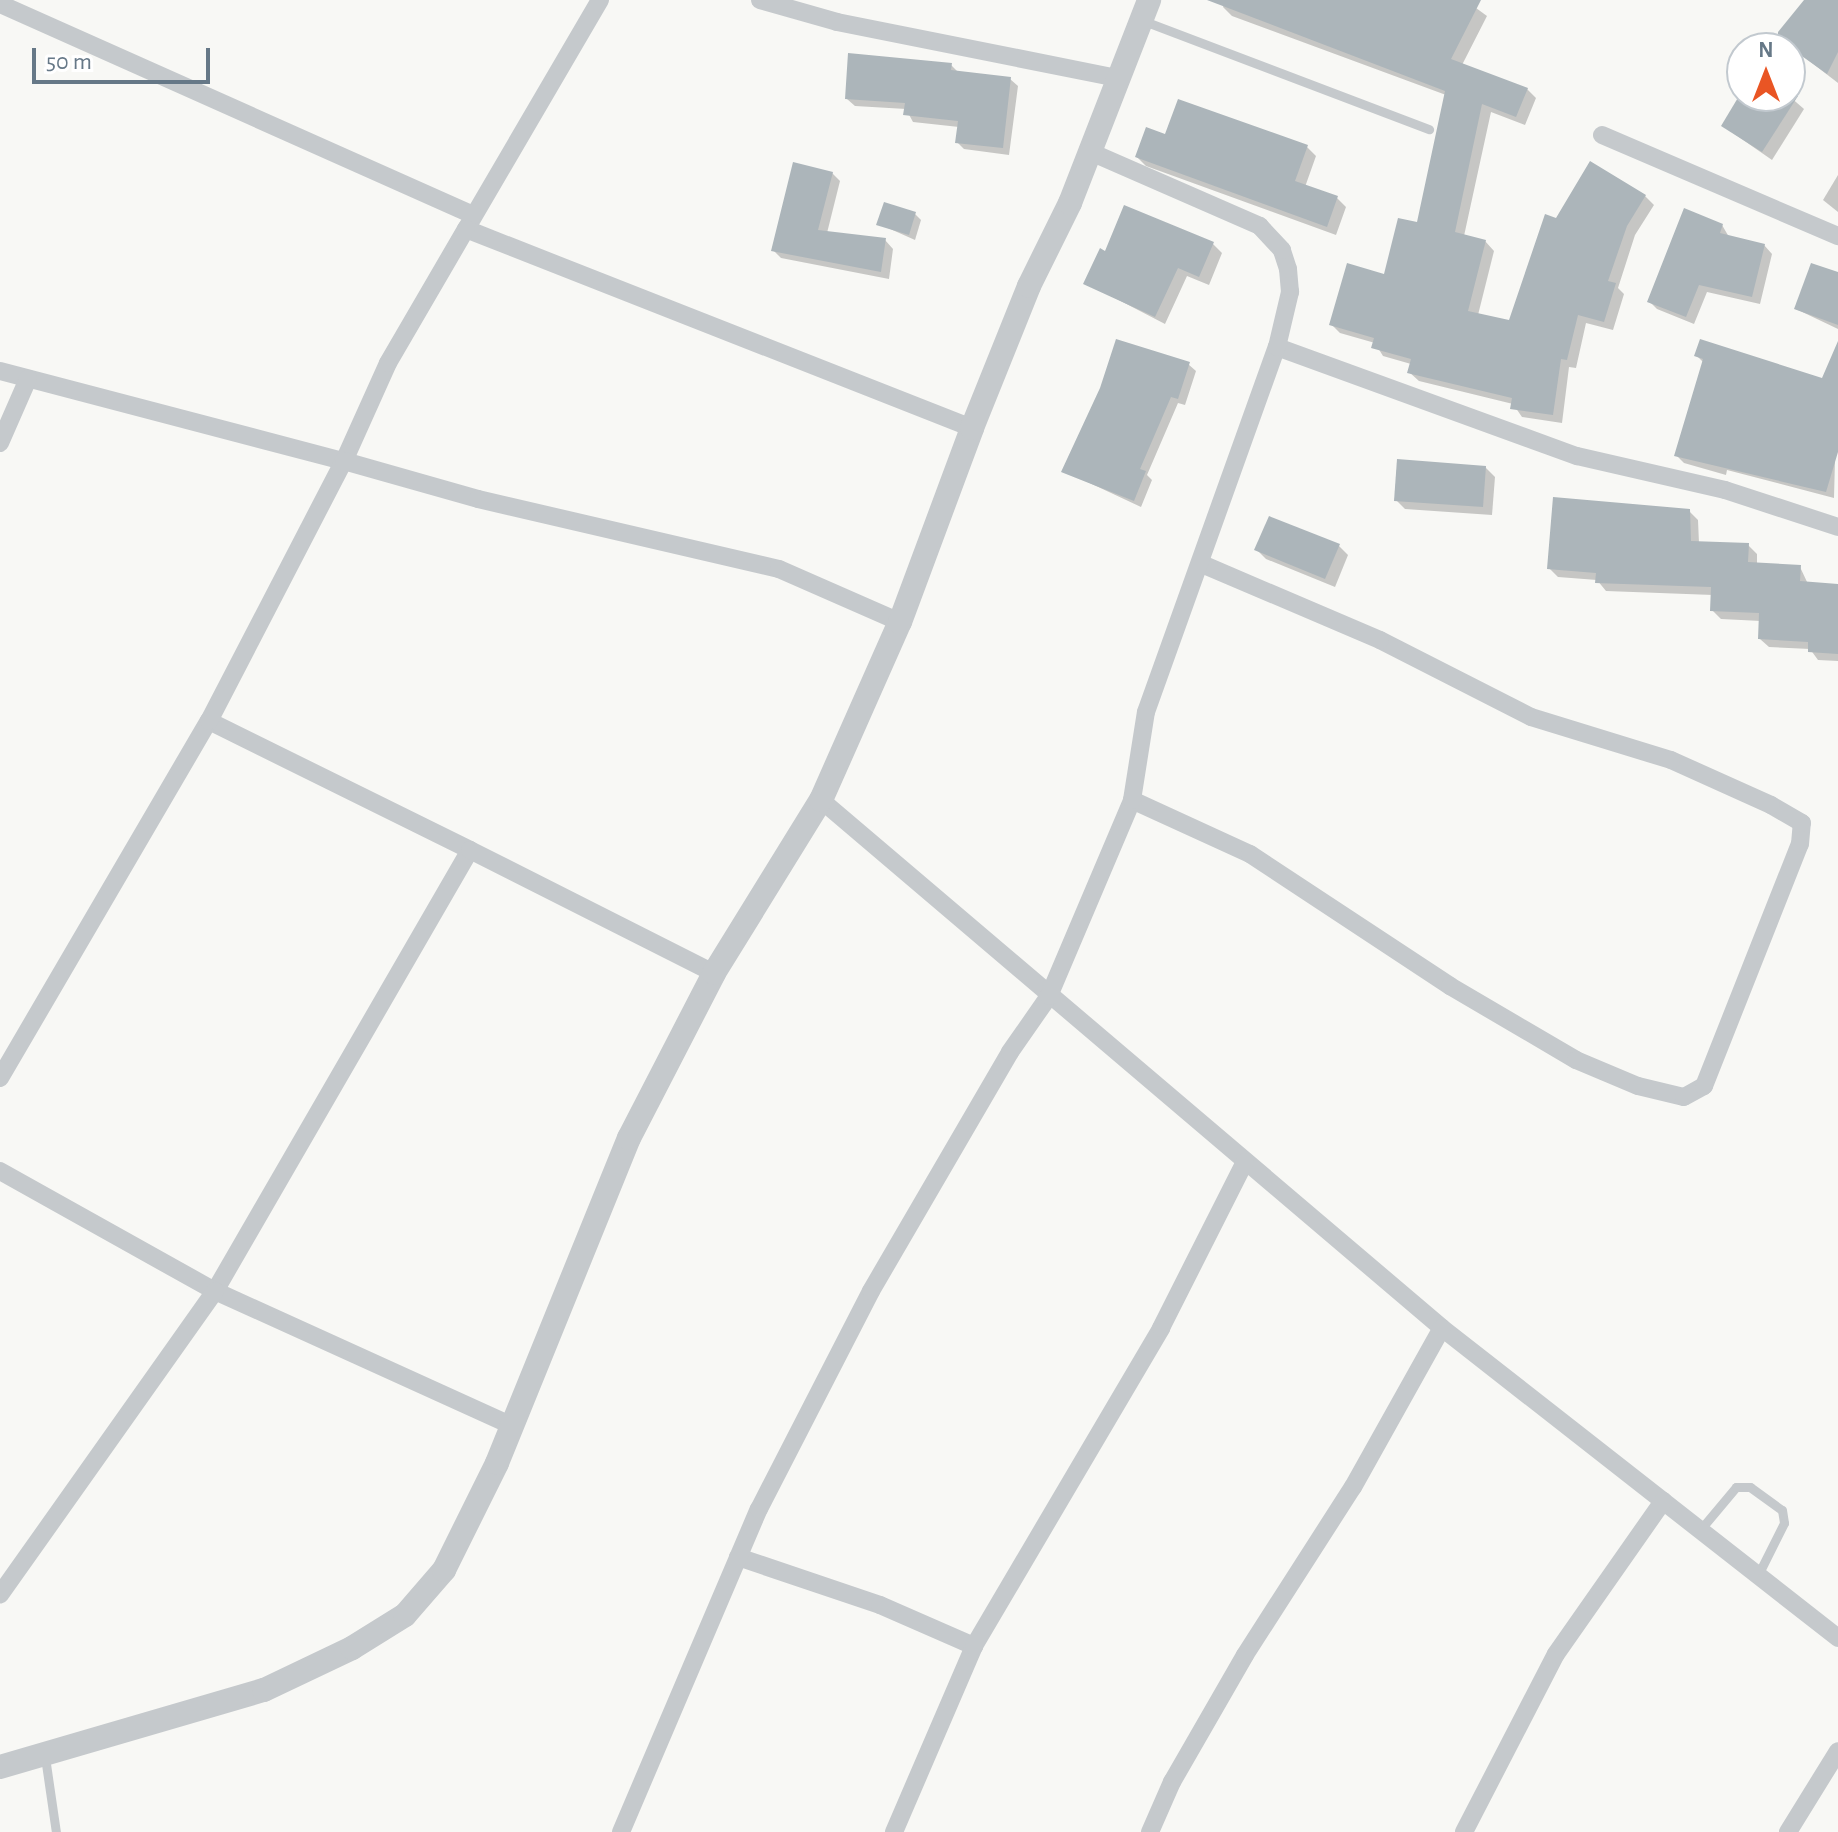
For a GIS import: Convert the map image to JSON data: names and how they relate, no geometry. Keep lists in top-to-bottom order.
{
  "scale_bar": "50 m",
  "north": "top"
}
